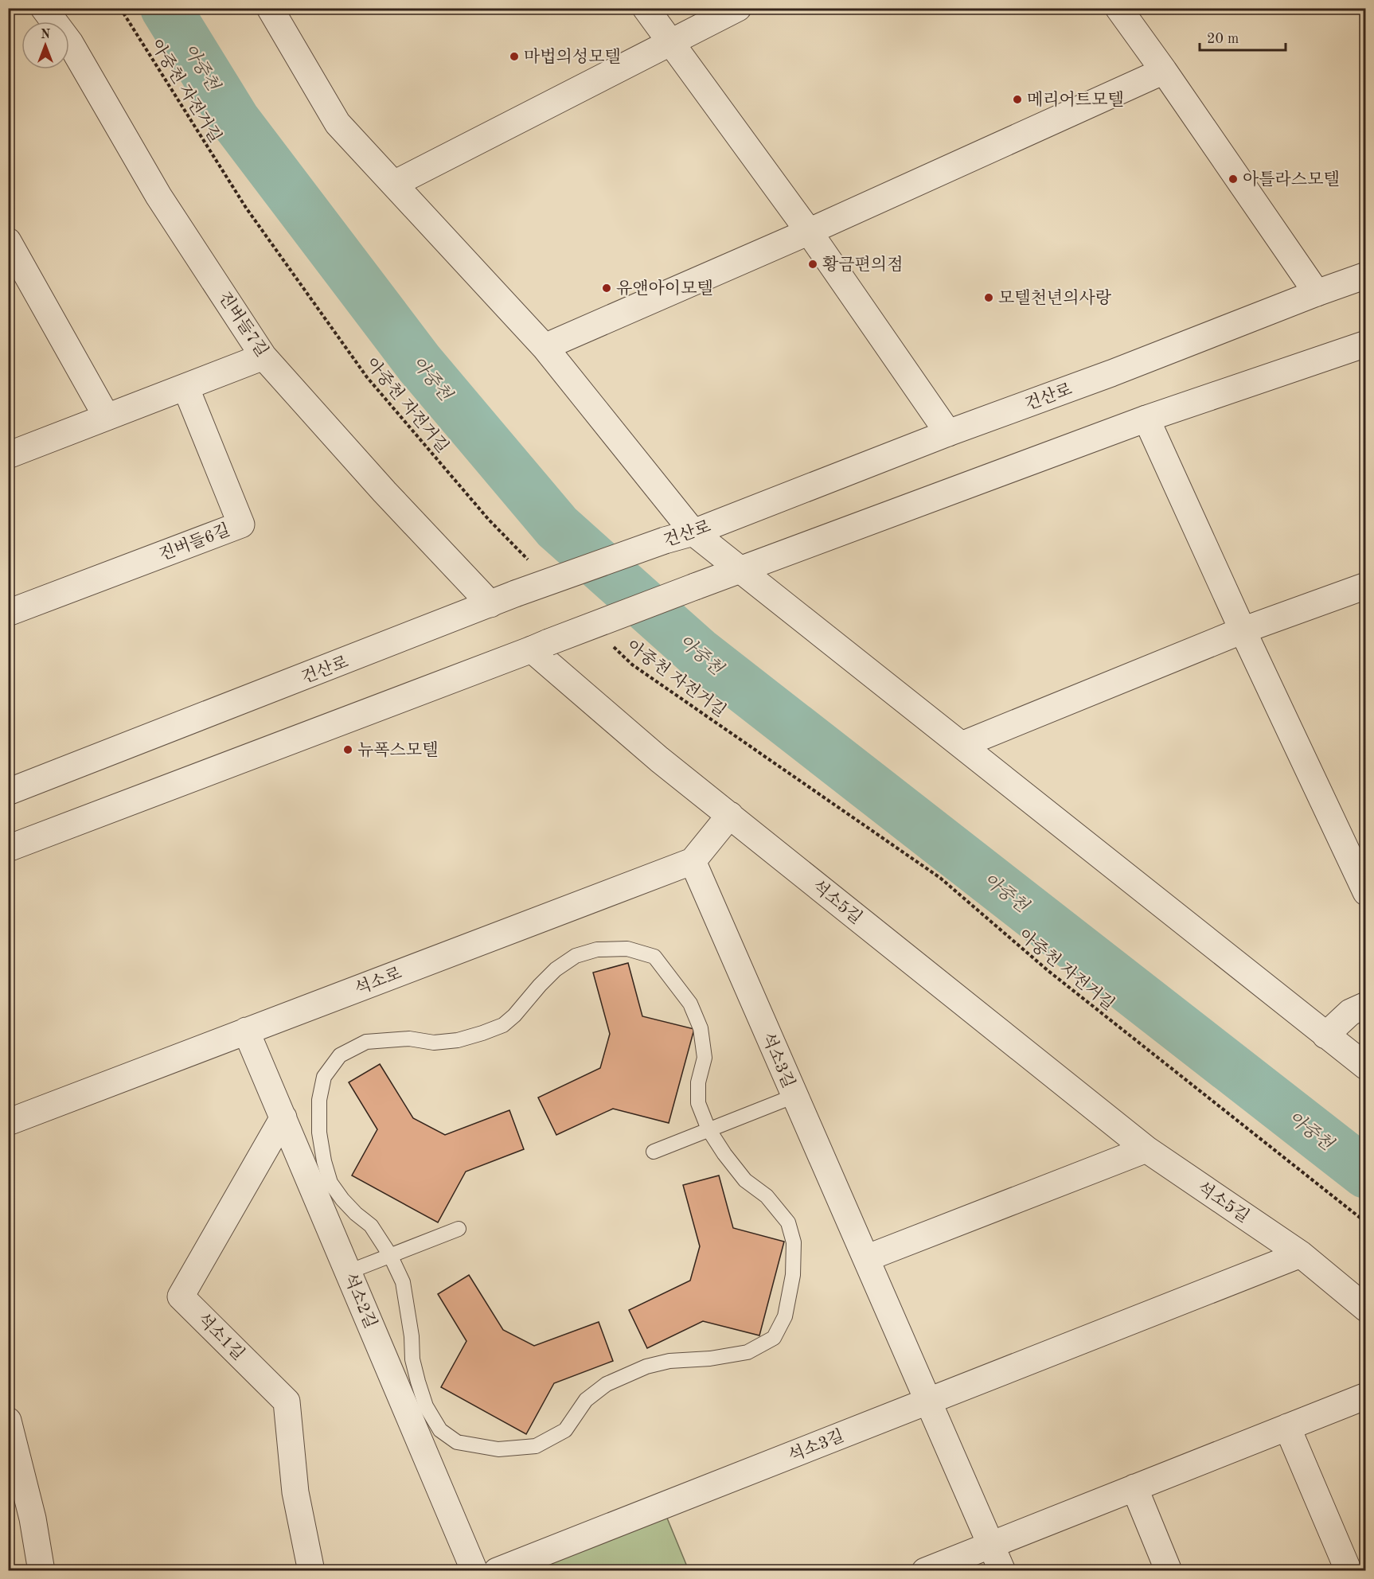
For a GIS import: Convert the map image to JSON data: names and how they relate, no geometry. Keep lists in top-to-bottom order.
{
  "streets": {
    "street": [
      "진버들7길",
      "건산로",
      "진버들6길",
      "석소5길",
      "석소로",
      "석소3길",
      "석소2길",
      "석소1길"
    ],
    "path": ["아중천 자전거길"]
  },
  "crossings": [
    ["진버들7길", "건산로"],
    ["석소5길", "석소3길"],
    ["석소로", "석소3길"],
    ["석소로", "석소2길"],
    ["석소2길", "석소1길"]
  ],
  "water": ["아중천"],
  "places": [
    "마법의성모텔",
    "메리어트모텔",
    "아틀라스모텔",
    "황금편의점",
    "유앤아이모텔",
    "모텔천년의사랑",
    "뉴폭스모텔"
  ],
  "scale_bar": "20 m",
  "north": "top"
}
